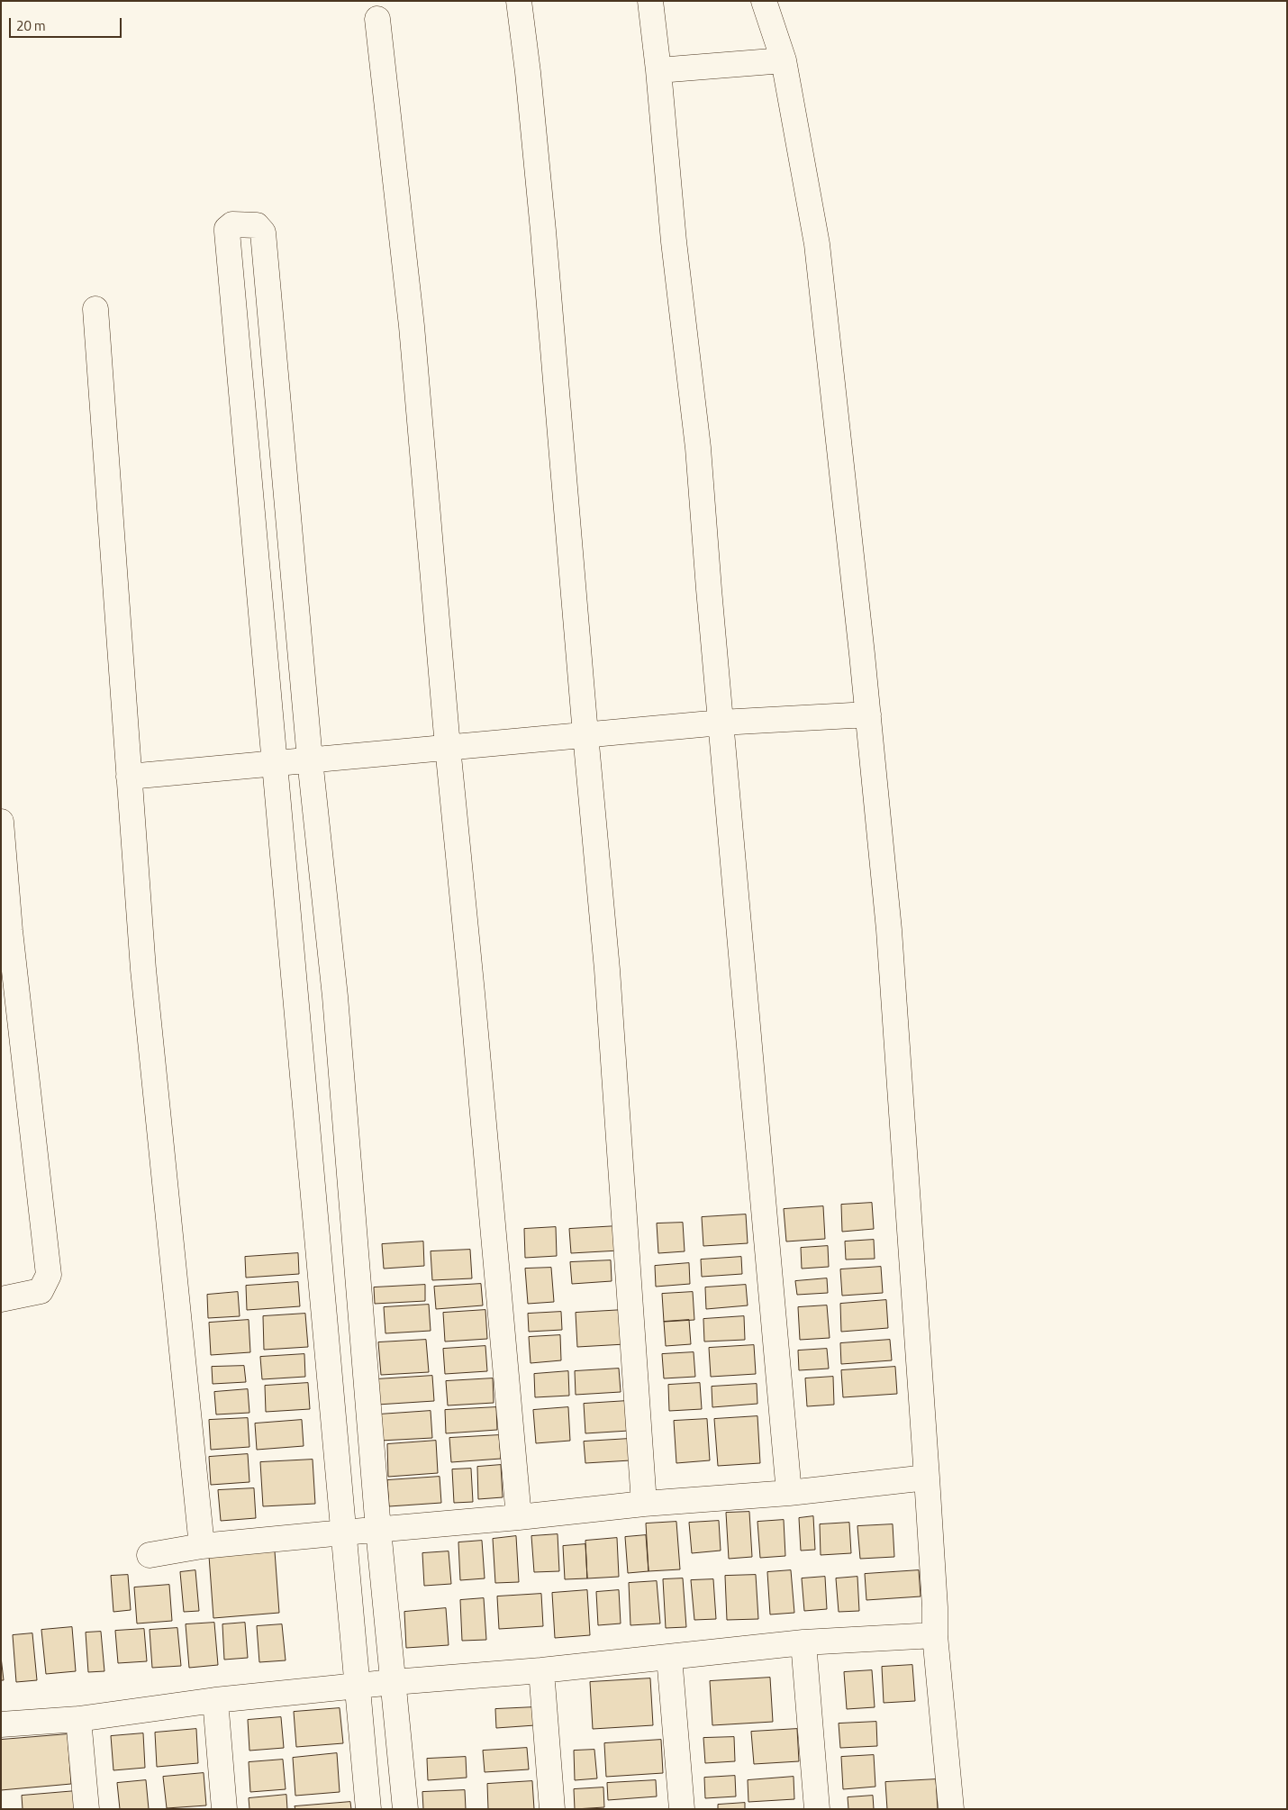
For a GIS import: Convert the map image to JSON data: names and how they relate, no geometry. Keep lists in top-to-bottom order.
{
  "scale_bar": "20 m"
}
